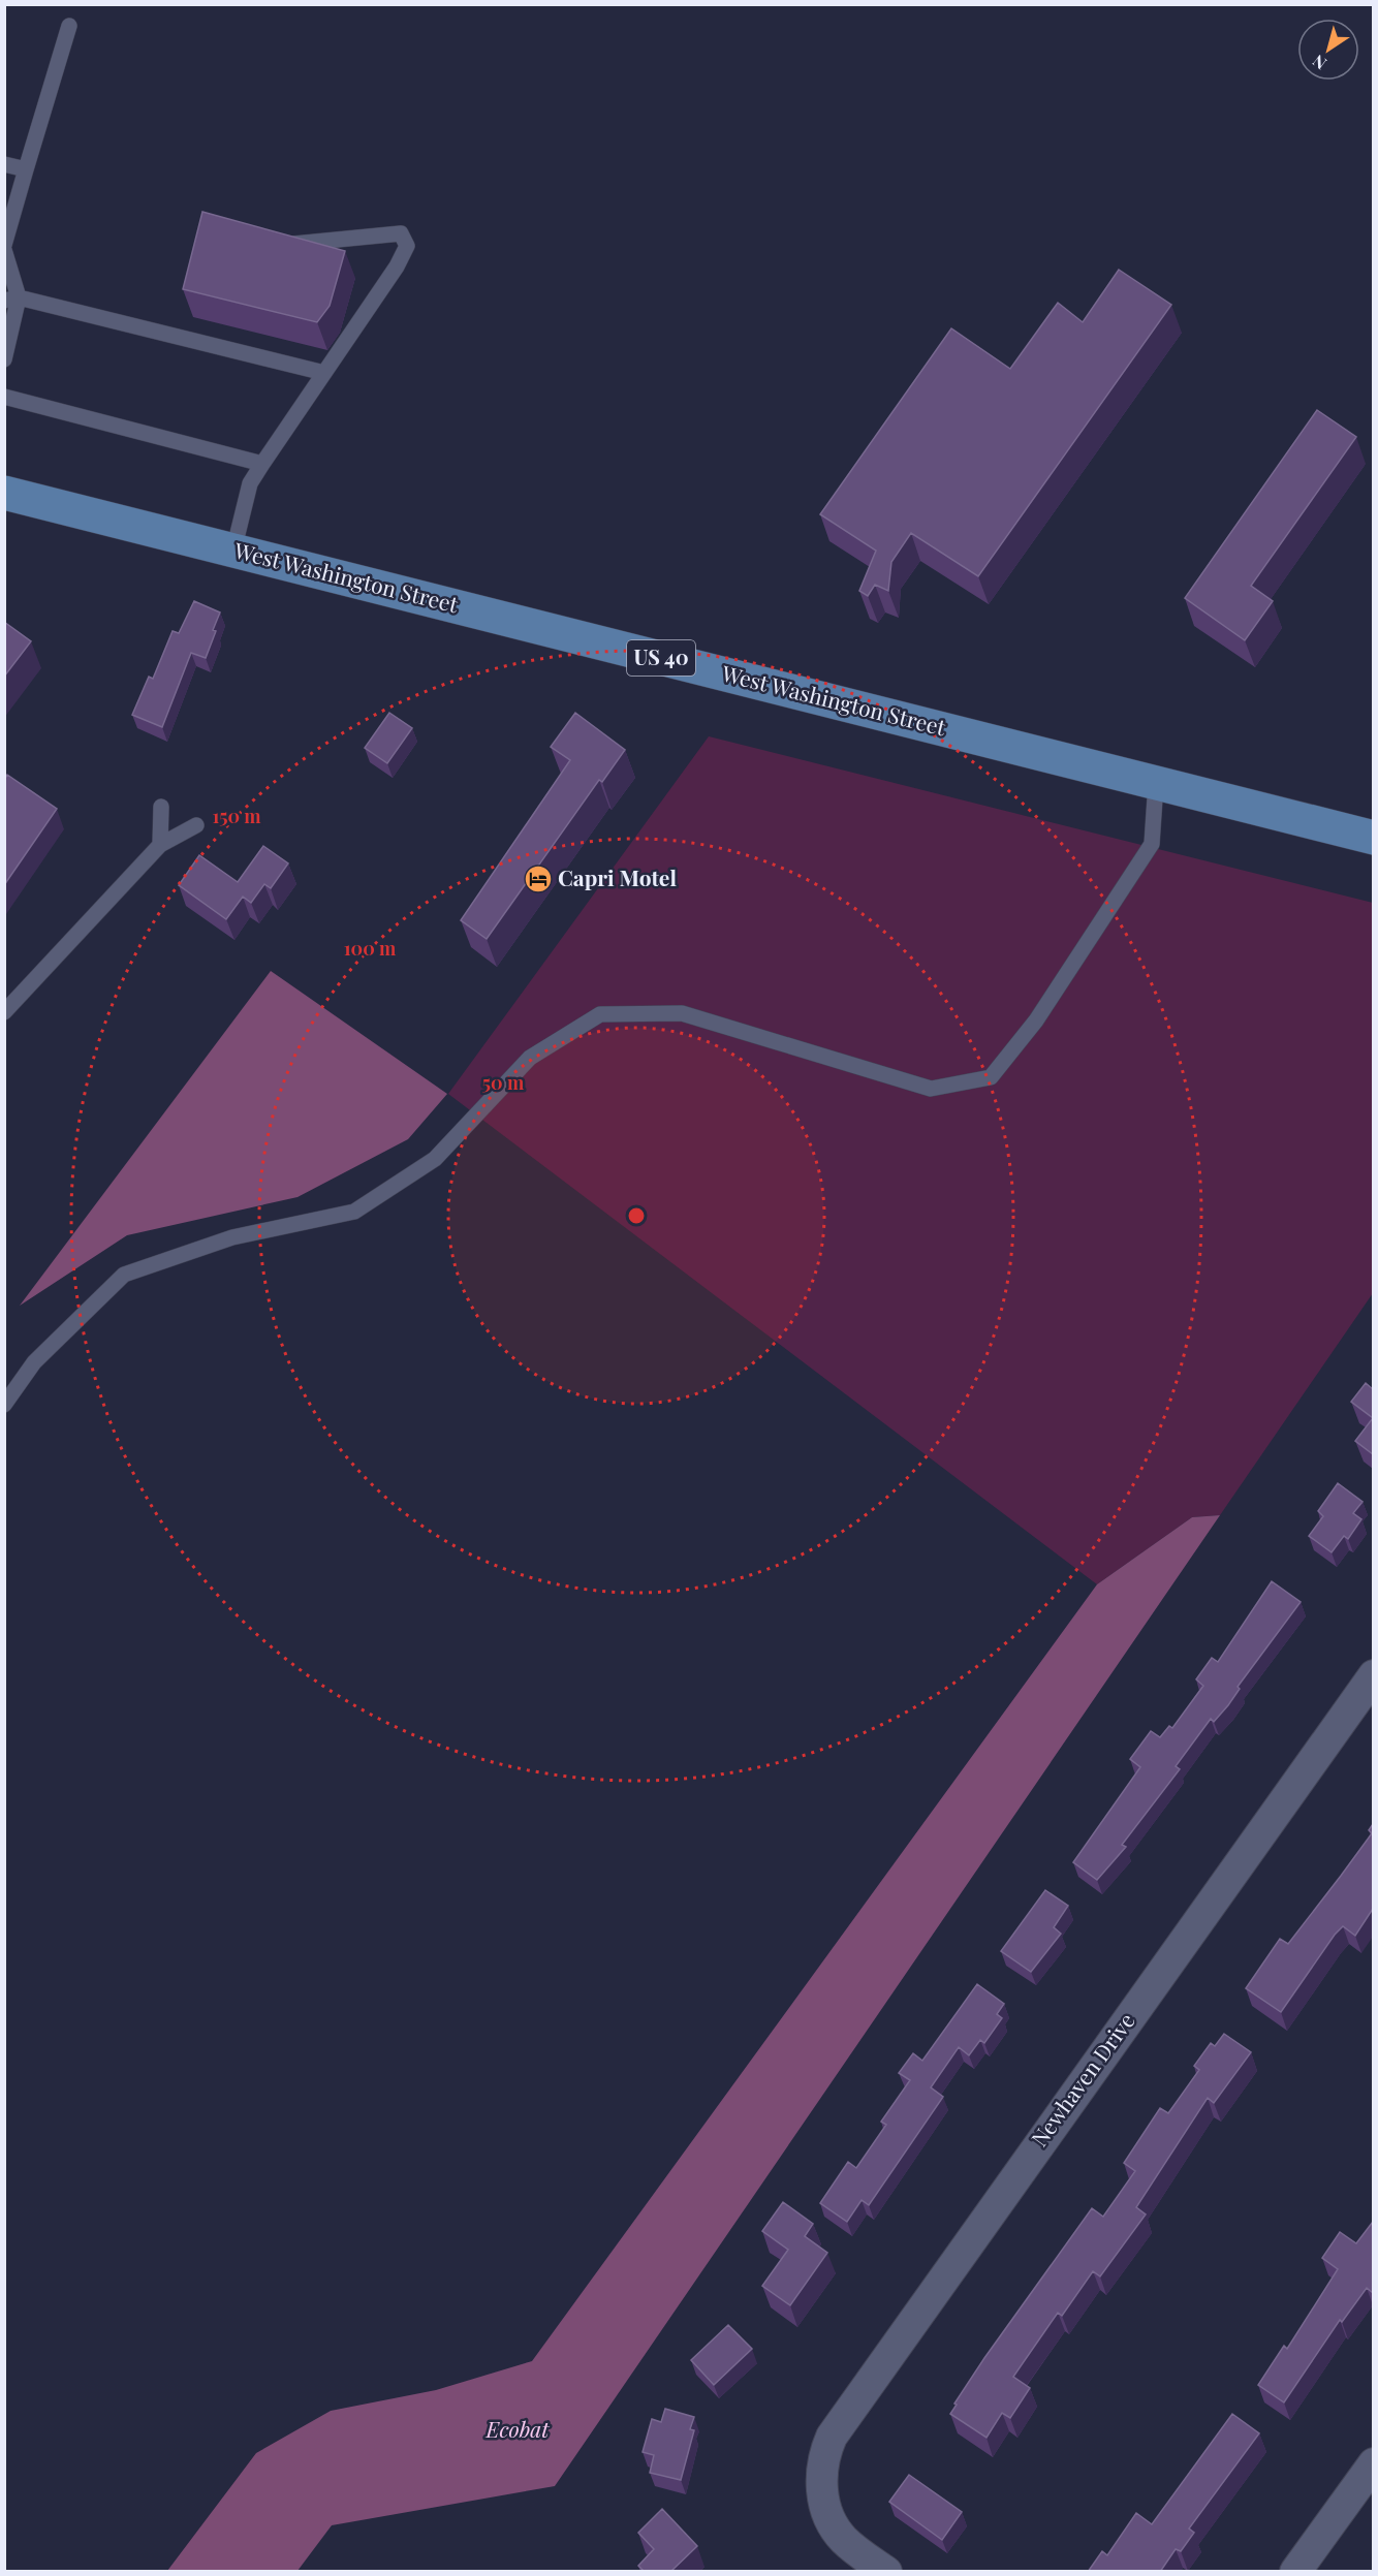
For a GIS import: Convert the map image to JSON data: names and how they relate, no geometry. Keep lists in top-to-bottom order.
{
  "streets": {
    "main road": ["West Washington Street", "US 40"],
    "street": ["Newhaven Drive"]
  },
  "parks": ["Ecobat"],
  "places": {
    "hotel": ["Capri Motel"]
  },
  "north": "bottom left",
  "rings": ["150 m", "100 m", "50 m"]
}
